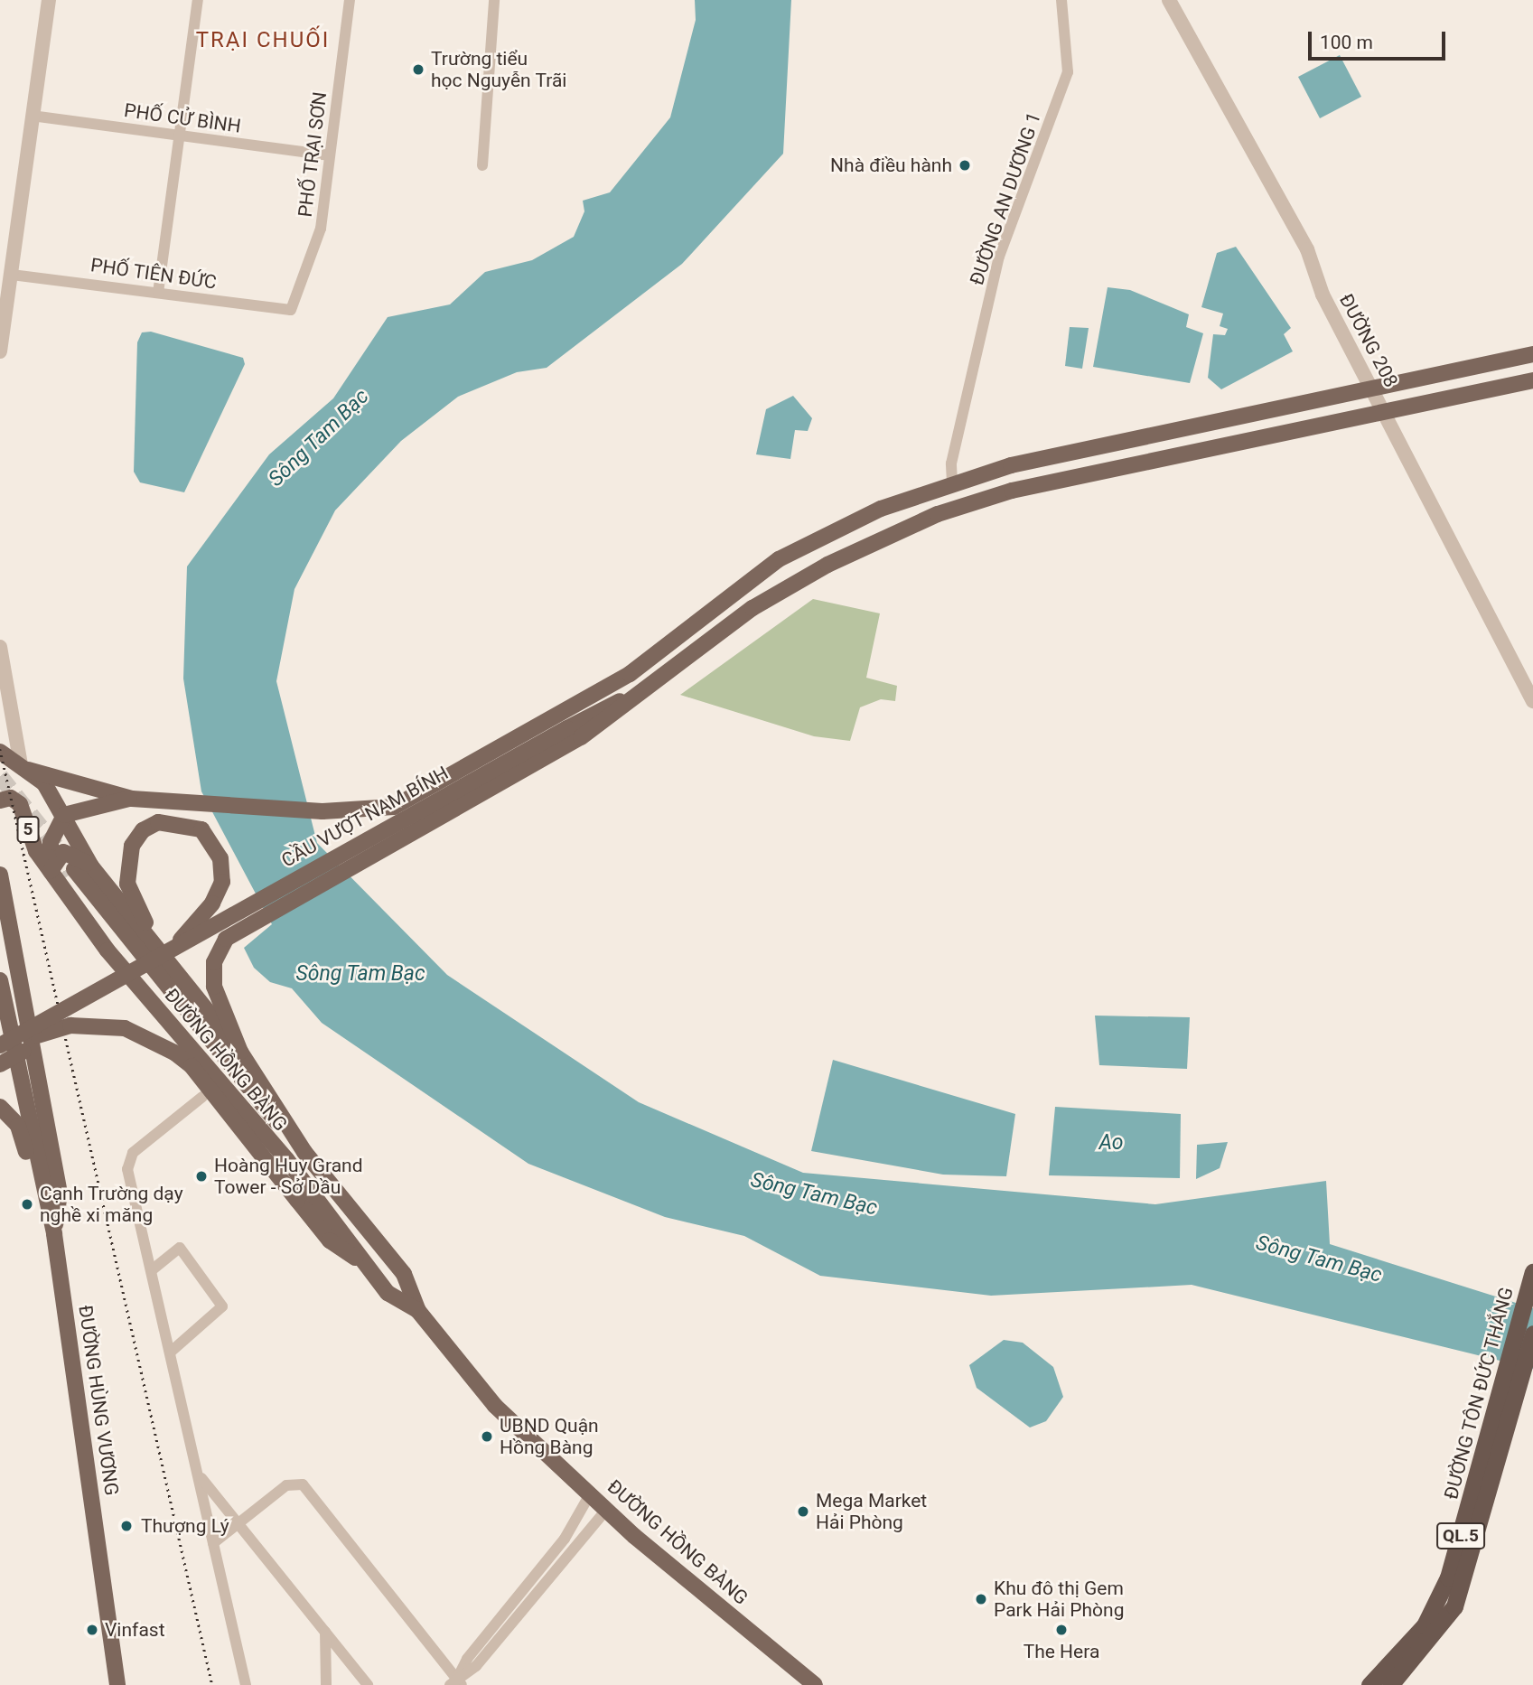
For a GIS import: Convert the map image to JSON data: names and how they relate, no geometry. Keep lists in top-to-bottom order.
{
  "streets": {
    "highway": ["ĐƯỜNG TÔN ĐỨC THẮNG", "QL.5"],
    "main road": [
      "CẦU VƯỢT NAM BÍNH",
      "5",
      "ĐƯỜNG HỒNG BÀNG",
      "ĐƯỜNG HÙNG VƯƠNG"
    ],
    "street": [
      "PHỐ CỬ BÌNH",
      "PHỐ TRẠI SƠN",
      "ĐƯỜNG AN DƯƠNG 1",
      "PHỐ TIÊN ĐỨC",
      "ĐƯỜNG 208"
    ]
  },
  "crossings": [
    ["PHỐ CỬ BÌNH", "PHỐ TRẠI SƠN"],
    ["PHỐ TRẠI SƠN", "PHỐ TIÊN ĐỨC"],
    ["CẦU VƯỢT NAM BÍNH", "ĐƯỜNG HỒNG BÀNG"],
    ["5", "ĐƯỜNG HỒNG BÀNG"]
  ],
  "districts": ["TRẠI CHUỐI"],
  "water": ["Sông Tam Bạc", "Ao"],
  "places": [
    "Trường tiểu học Nguyễn Trãi",
    "Nhà điều hành",
    "Hoàng Huy Grand Tower - Sở Dầu",
    "Cạnh Trường dạy nghề xi măng",
    "UBND Quận Hồng Bàng",
    "Mega Market Hải Phòng",
    "Thượng Lý",
    "Khu đô thị Gem Park Hải Phòng",
    "Vinfast",
    "The Hera"
  ],
  "scale_bar": "100 m"
}
